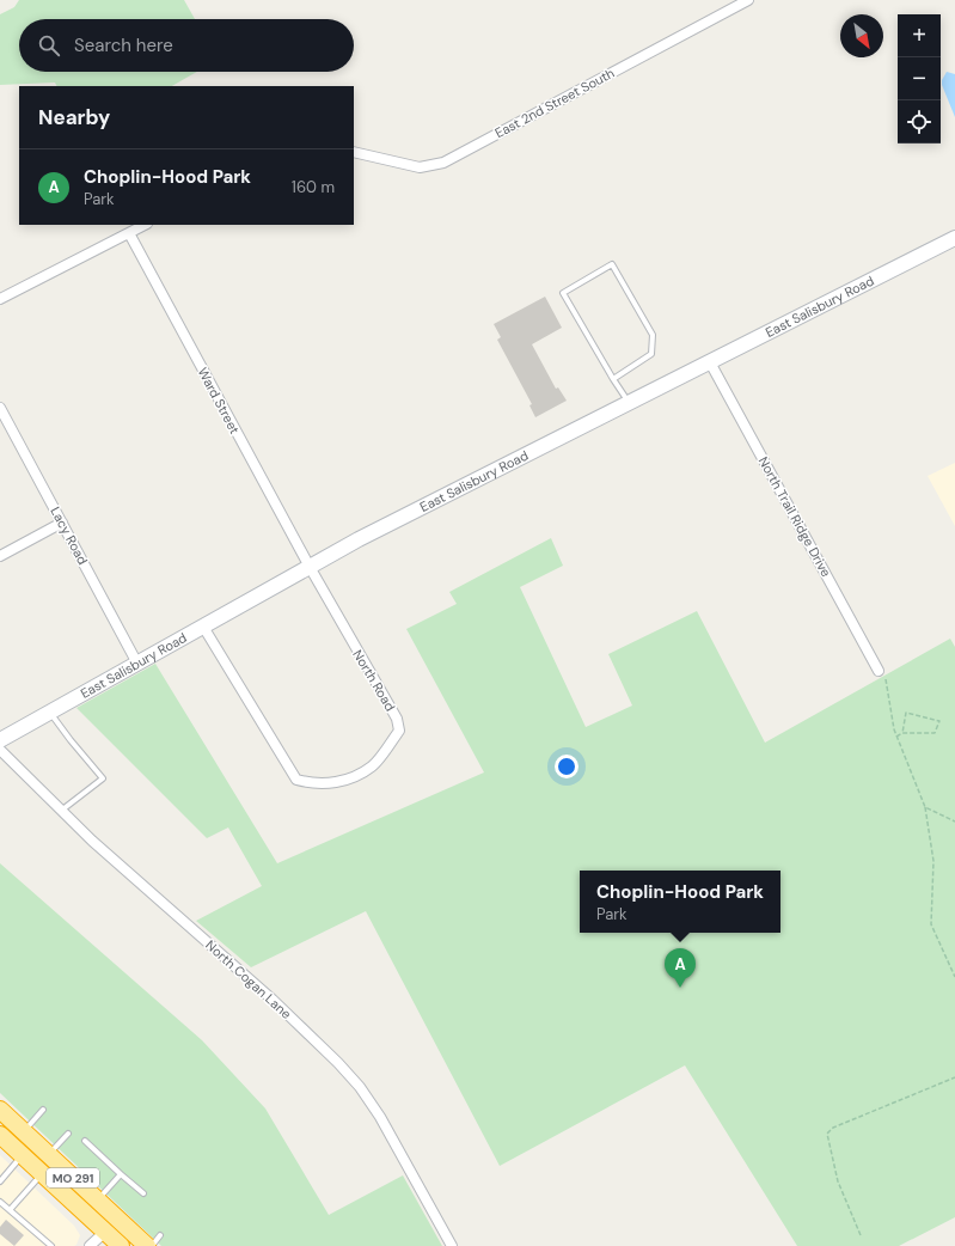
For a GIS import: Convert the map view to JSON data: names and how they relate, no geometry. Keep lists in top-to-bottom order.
{
  "streets": {
    "highway": ["MO 291"],
    "main road": ["East Salisbury Road"],
    "street": [
      "East 2nd Street South",
      "Ward Street",
      "North Trail Ridge Drive",
      "Lacy Road",
      "North Road",
      "North Cogan Lane"
    ]
  },
  "crossings": [
    ["East Salisbury Road", "Ward Street"],
    ["East Salisbury Road", "North Trail Ridge Drive"],
    ["East Salisbury Road", "Lacy Road"],
    ["East Salisbury Road", "North Road"],
    ["Ward Street", "North Road"]
  ],
  "north": "bottom right",
  "page": {
    "map_buttons": ["+", "−"],
    "search": "Search here",
    "heading": "Nearby",
    "list": [
      {
        "mark": "A",
        "name": "Choplin-Hood Park",
        "note": "Park",
        "value": "160 m"
      }
    ],
    "popup": ["Choplin-Hood Park", "Park"],
    "pins": "A"
  }
}
